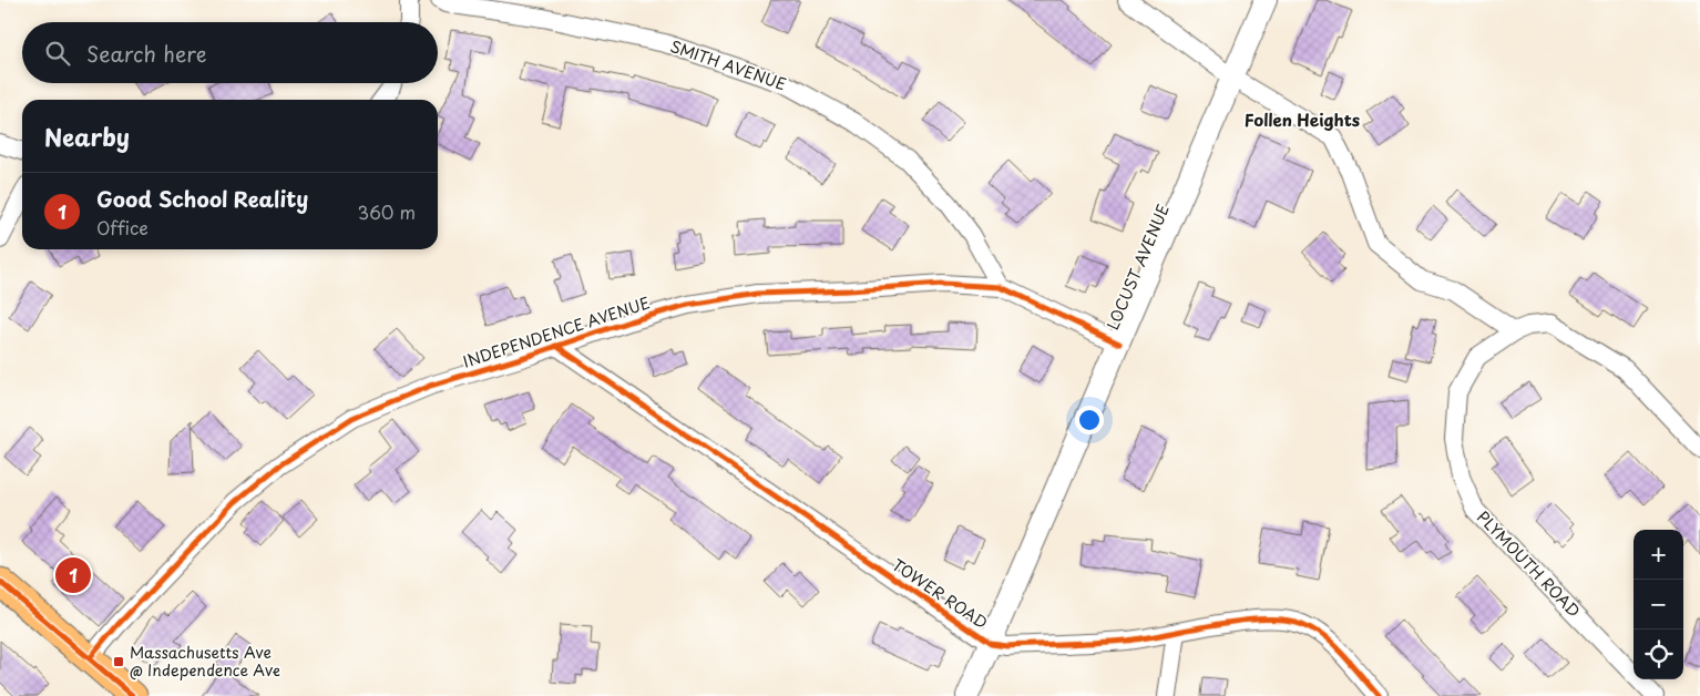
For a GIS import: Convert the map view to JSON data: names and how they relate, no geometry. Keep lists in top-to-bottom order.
{
  "streets": {
    "street": [
      "SMITH AVENUE",
      "LOCUST AVENUE",
      "INDEPENDENCE AVENUE",
      "PLYMOUTH ROAD",
      "TOWER ROAD"
    ]
  },
  "crossings": [
    ["SMITH AVENUE", "INDEPENDENCE AVENUE"],
    ["LOCUST AVENUE", "INDEPENDENCE AVENUE"],
    ["LOCUST AVENUE", "TOWER ROAD"],
    ["INDEPENDENCE AVENUE", "TOWER ROAD"]
  ],
  "districts": ["Follen Heights"],
  "places": {
    "transit": ["Massachusetts Ave @ Independence Ave"]
  },
  "page": {
    "search": "Search here",
    "heading": "Nearby",
    "list": [
      {
        "mark": "1",
        "name": "Good School Reality",
        "note": "Office",
        "value": "360 m"
      }
    ],
    "map_buttons": ["+", "−"],
    "pins": "1"
  }
}
